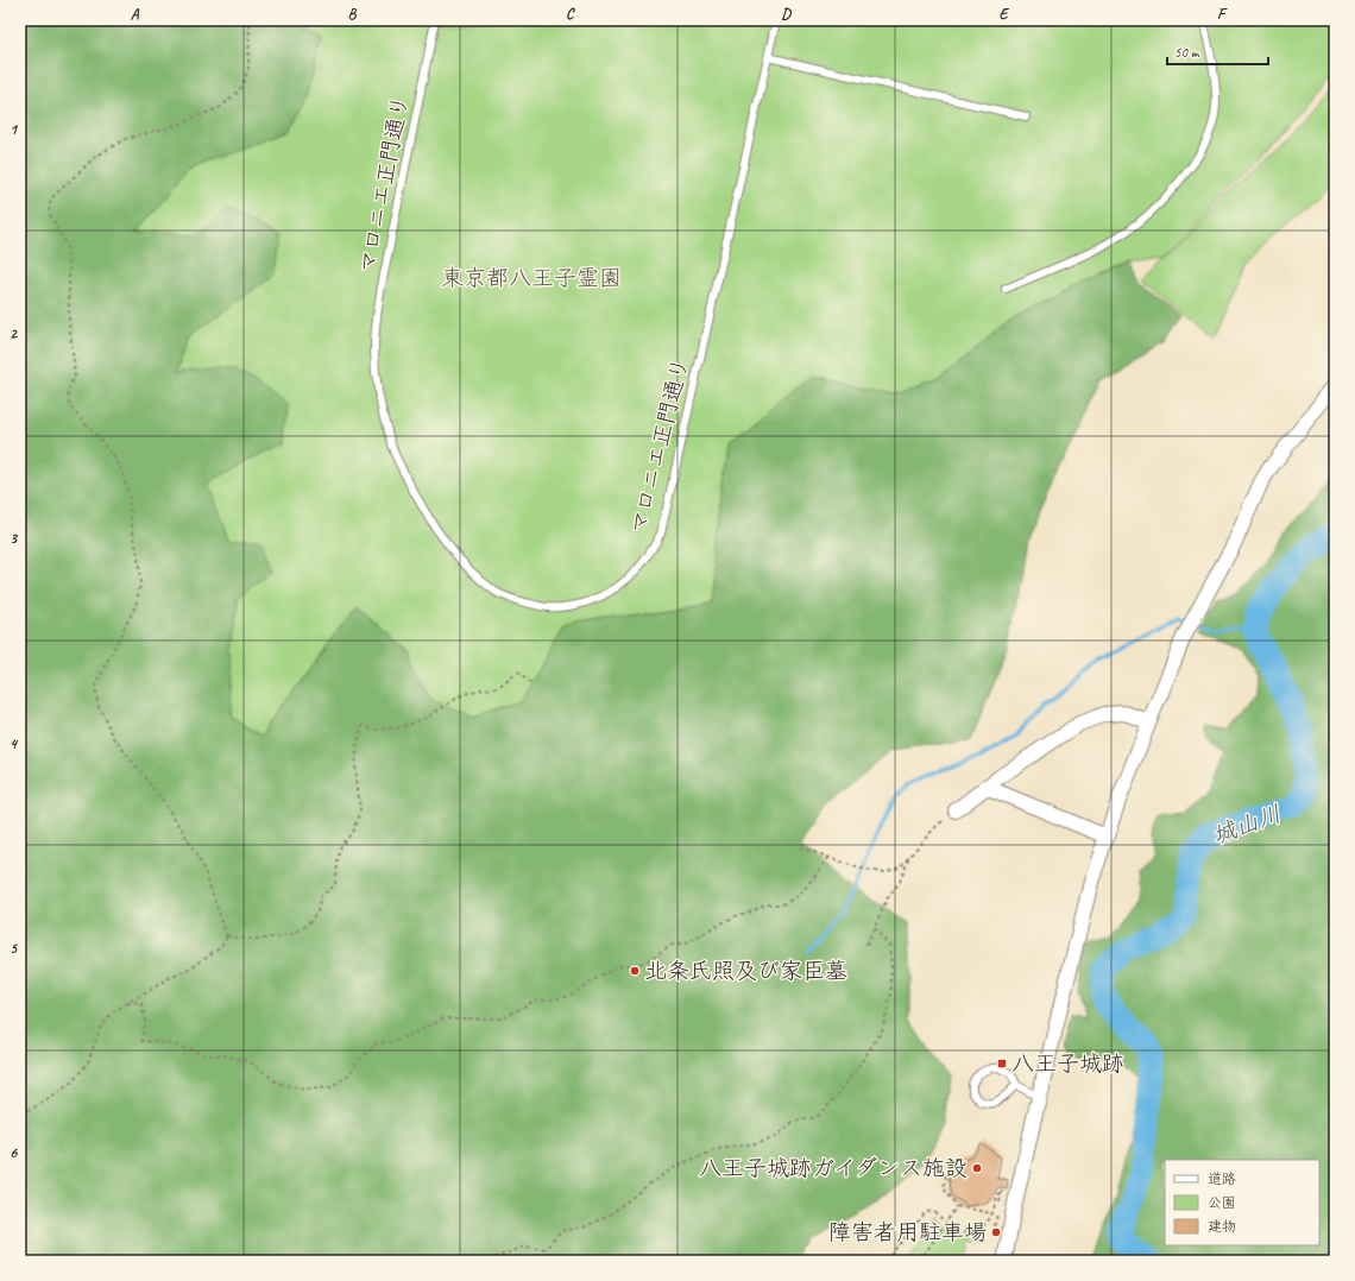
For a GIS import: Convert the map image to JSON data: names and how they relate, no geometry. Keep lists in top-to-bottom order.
{
  "streets": {
    "lane": ["マロニエ正門通り"]
  },
  "water": ["城山川"],
  "parks": ["東京都八王子霊園"],
  "places": {
    "other": ["北条氏照及び家臣墓", "八王子城跡ガイダンス施設", "障害者用駐車場"],
    "transit": ["八王子城跡"]
  },
  "legend": ["道路", "公園", "建物"],
  "scale_bar": "50 m",
  "grid": {
    "columns": [
      "A",
      "B",
      "C",
      "D",
      "E",
      "F"
    ],
    "rows": [
      "1",
      "2",
      "3",
      "4",
      "5",
      "6"
    ]
  }
}
